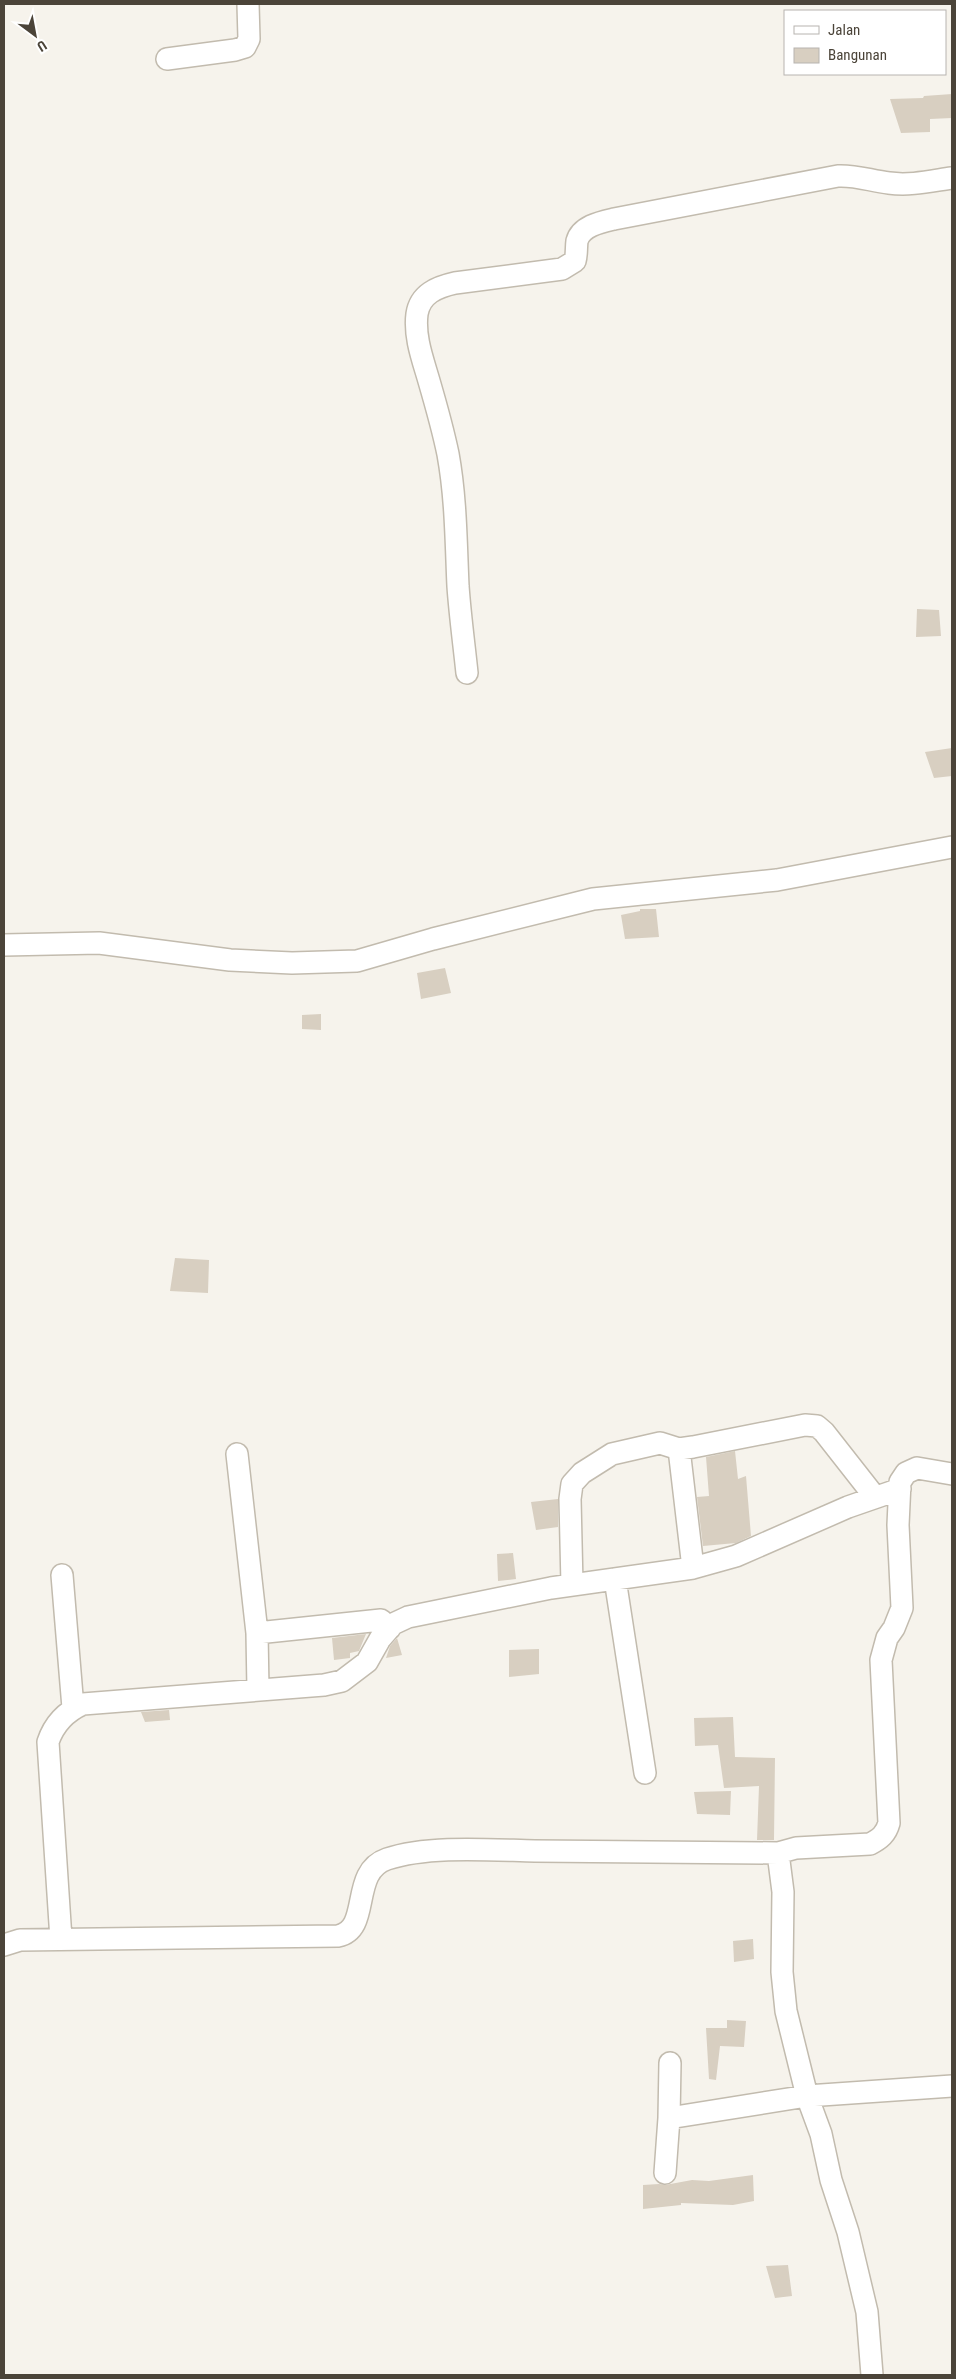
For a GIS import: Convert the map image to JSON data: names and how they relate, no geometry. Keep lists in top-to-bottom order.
{
  "legend": ["Jalan", "Bangunan"],
  "north": "bottom right"
}
